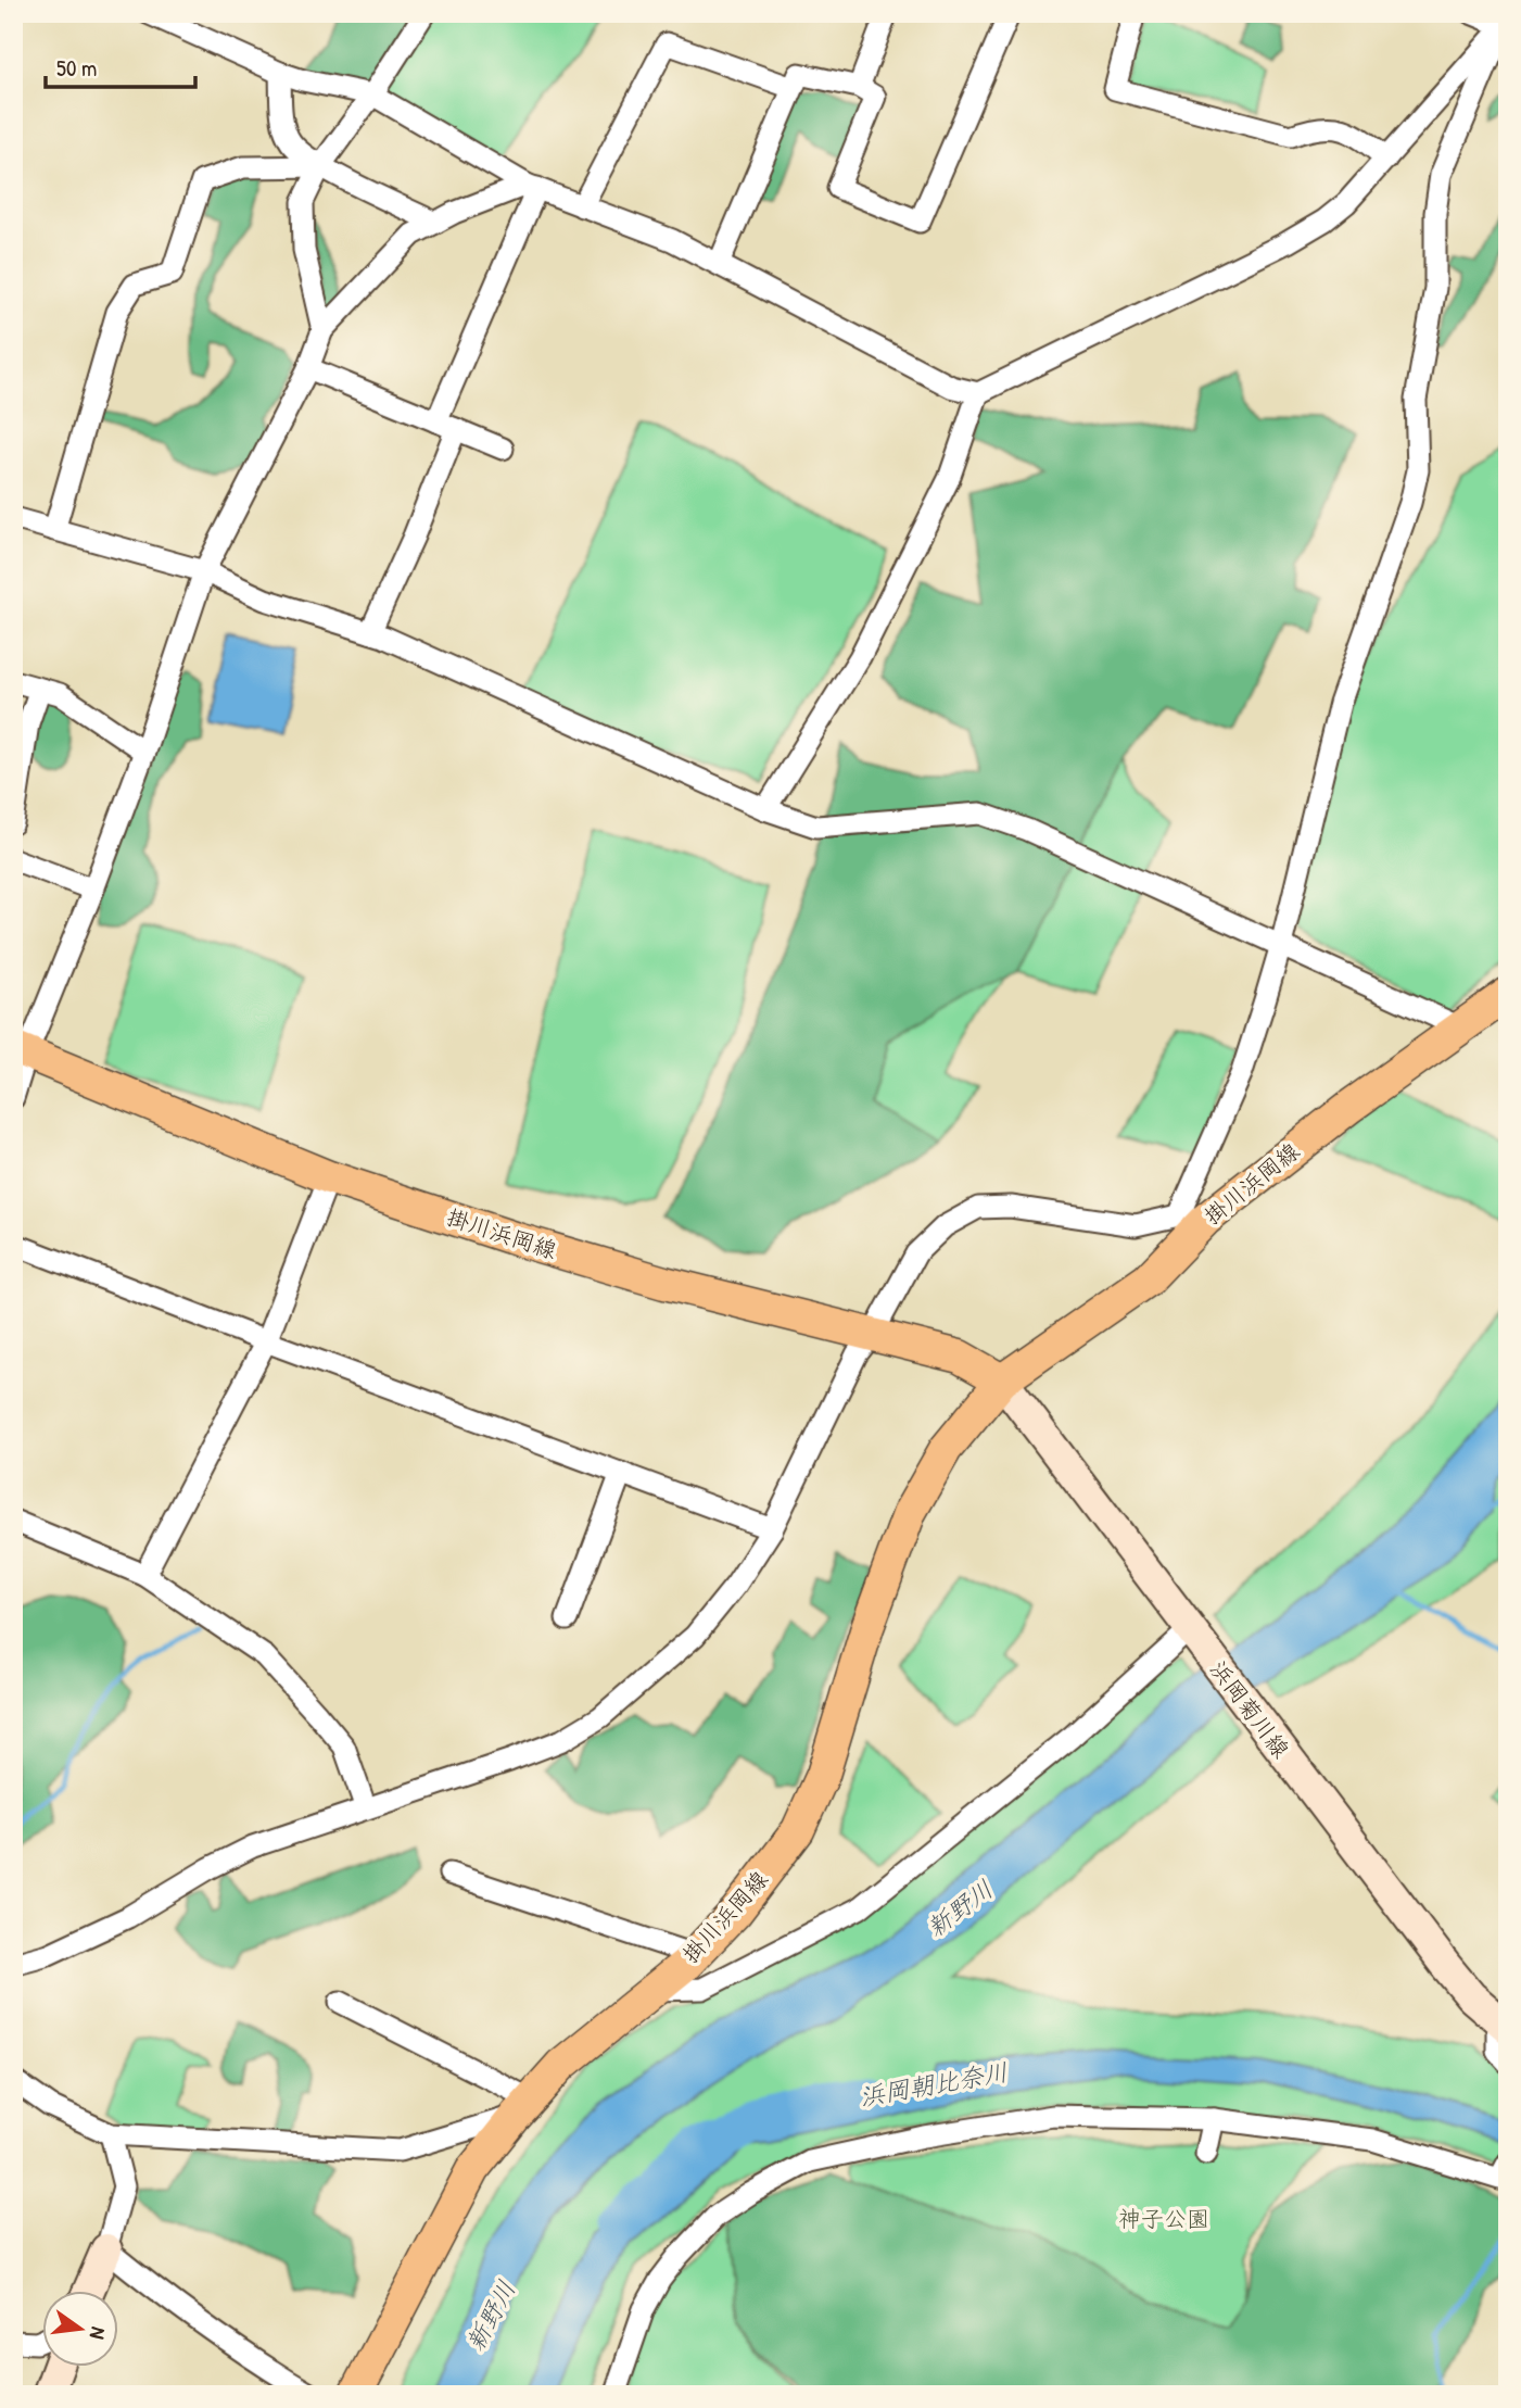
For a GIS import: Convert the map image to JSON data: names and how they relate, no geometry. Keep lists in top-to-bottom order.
{
  "streets": {
    "main road": ["掛川浜岡線", "浜岡菊川線"]
  },
  "crossings": [
    ["掛川浜岡線", "浜岡菊川線"]
  ],
  "water": ["新野川", "浜岡朝比奈川"],
  "parks": ["神子公園"],
  "scale_bar": "50 m",
  "north": "right"
}
